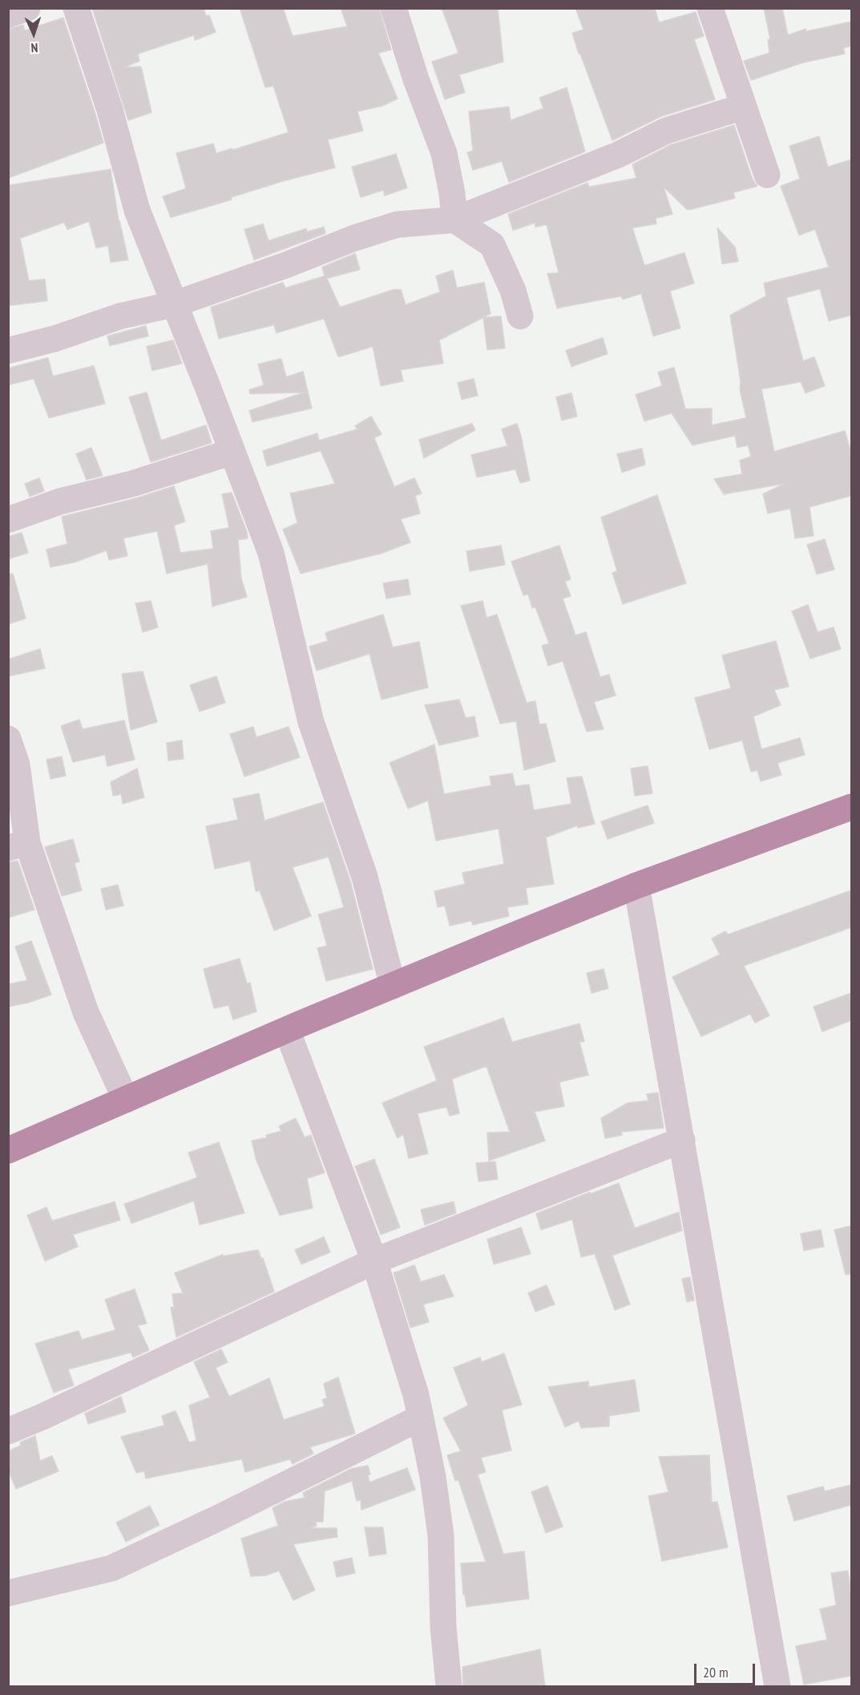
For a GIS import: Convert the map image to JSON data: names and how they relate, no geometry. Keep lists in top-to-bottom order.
{
  "scale_bar": "20 m",
  "north": "bottom"
}
